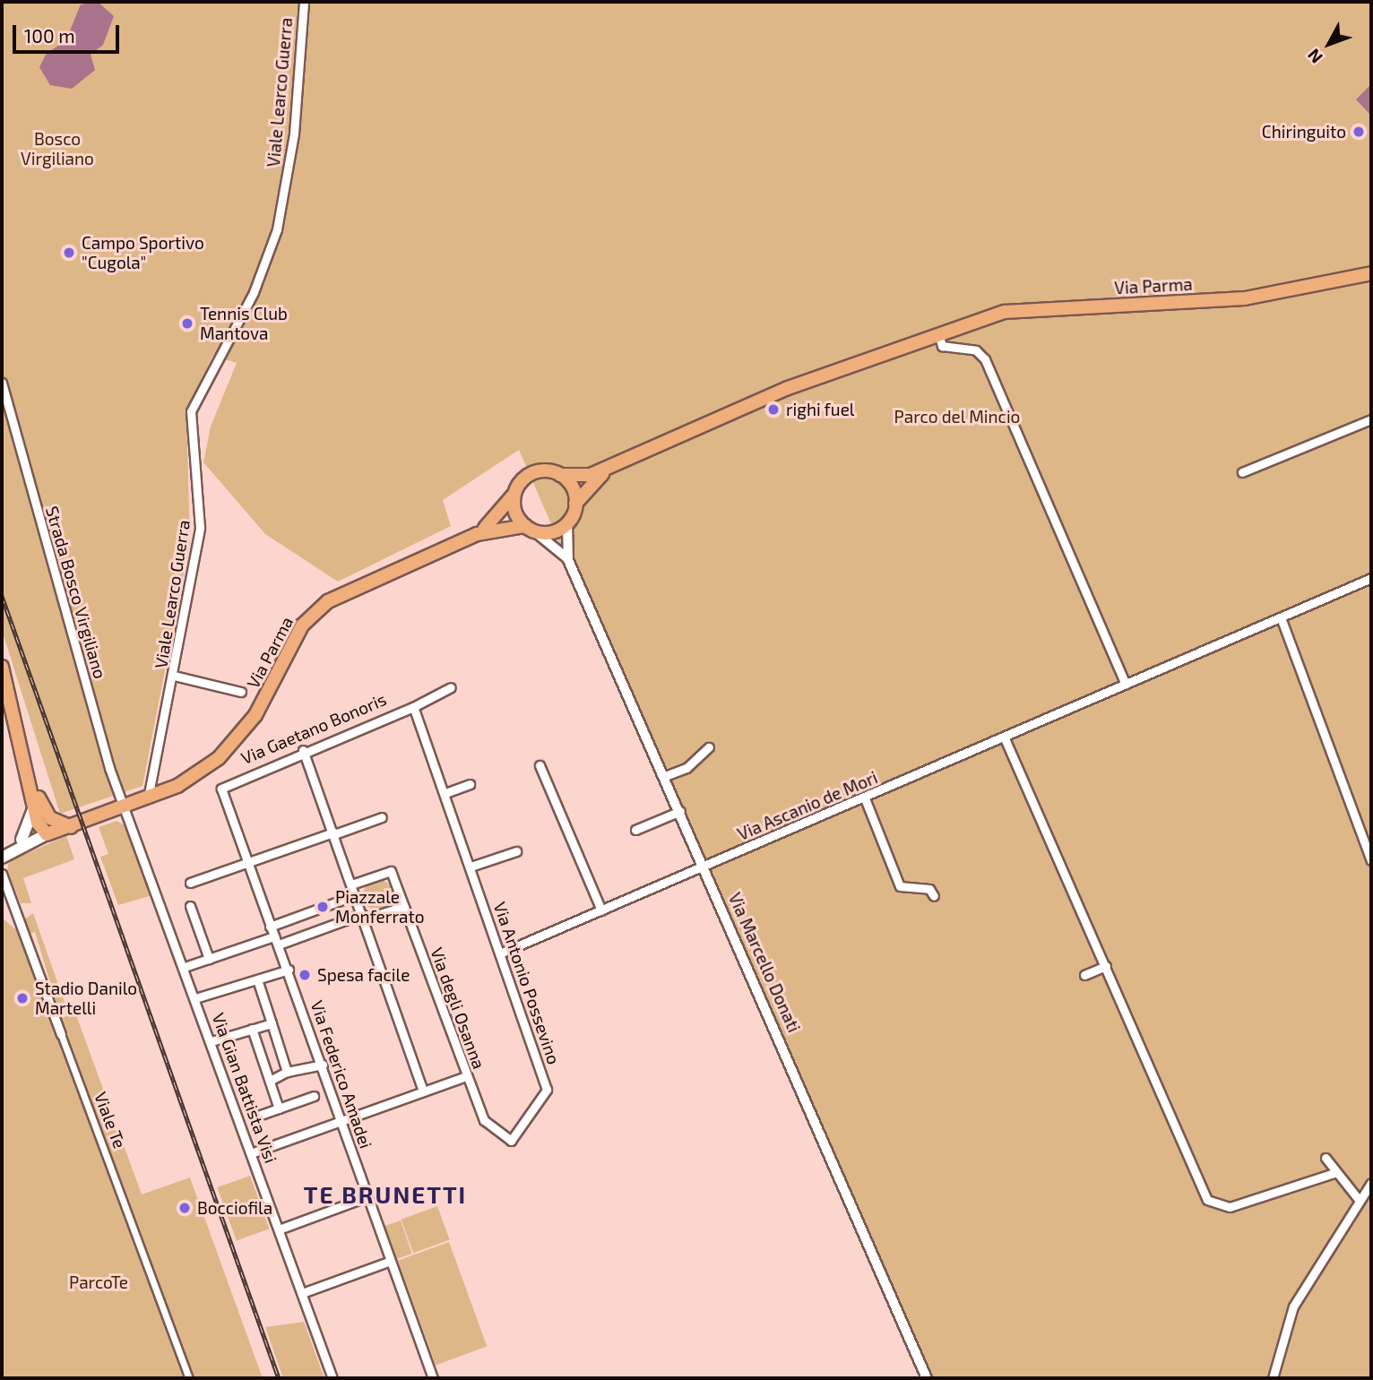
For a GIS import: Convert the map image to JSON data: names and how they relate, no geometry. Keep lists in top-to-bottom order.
{
  "streets": {
    "main road": ["Via Parma"],
    "street": [
      "Viale Learco Guerra",
      "Strada Bosco Virgiliano",
      "Via Gaetano Bonoris",
      "Via Ascanio de Mori",
      "Via Marcello Donati",
      "Via Antonio Possevino",
      "Via degli Osanna",
      "Via Federico Amadei",
      "Via Gian Battista Visi",
      "Viale Te"
    ]
  },
  "crossings": [
    ["Viale Learco Guerra", "Via Parma"],
    ["Via Parma", "Strada Bosco Virgiliano"],
    ["Via Parma", "Via Marcello Donati"],
    ["Via Parma", "Via Gian Battista Visi"],
    ["Strada Bosco Virgiliano", "Via Gian Battista Visi"],
    ["Via Gaetano Bonoris", "Via Antonio Possevino"],
    ["Via Gaetano Bonoris", "Via Federico Amadei"],
    ["Via Ascanio de Mori", "Via Marcello Donati"],
    ["Via Ascanio de Mori", "Via Antonio Possevino"],
    ["Via Antonio Possevino", "Via degli Osanna"]
  ],
  "districts": ["TE BRUNETTI"],
  "parks": ["Bosco Virgiliano", "Parco del Mincio", "ParcoTe"],
  "places": [
    "Chiringuito",
    "Campo Sportivo \"Cugola\"",
    "Tennis Club Mantova",
    "righi fuel",
    "Piazzale Monferrato",
    "Spesa facile",
    "Stadio Danilo Martelli",
    "Bocciofila"
  ],
  "scale_bar": "100 m",
  "north": "bottom left"
}
